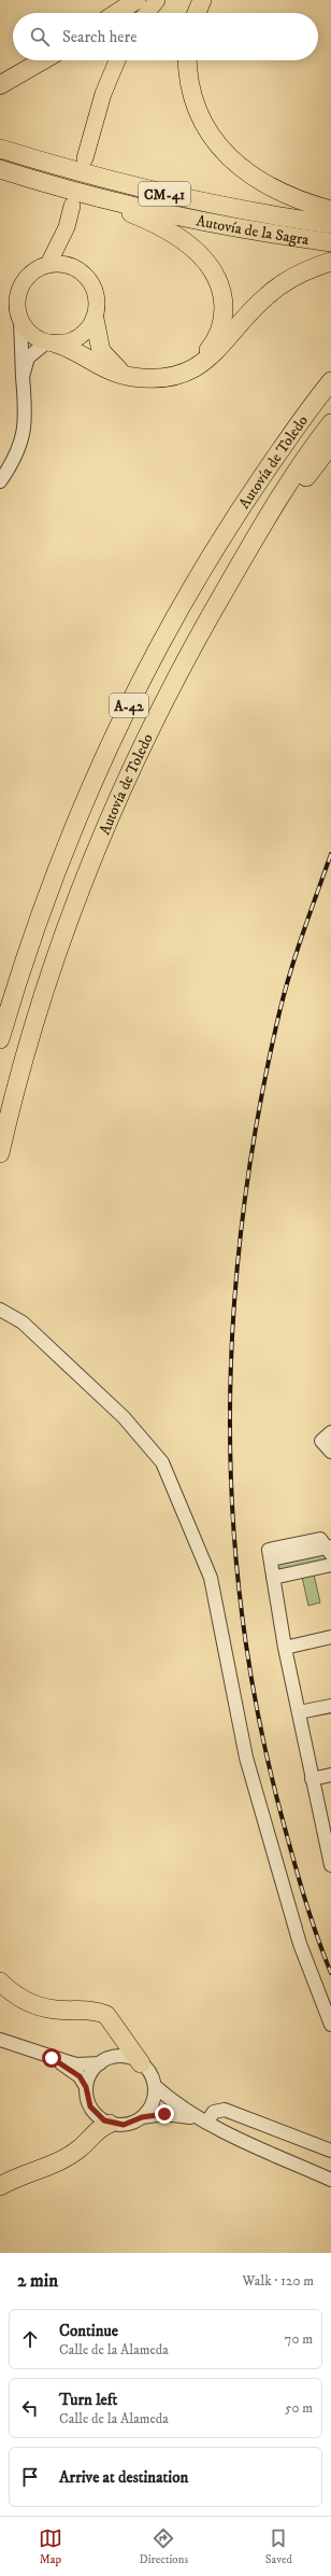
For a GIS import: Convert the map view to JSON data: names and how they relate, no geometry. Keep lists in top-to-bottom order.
{
  "streets": {
    "highway": [
      "CM-41",
      "Autovía de la Sagra",
      "Autovía de Toledo",
      "A-42"
    ]
  },
  "page": {
    "search": "Search here",
    "heading": ["2 min", "Walk · 120 m"],
    "list": [
      ["Continue", "Calle de la Alameda", "70 m"],
      ["Turn left", "Calle de la Alameda", "50 m"],
      "Arrive at destination"
    ],
    "nav": ["Map", "Directions", "Saved"]
  }
}
